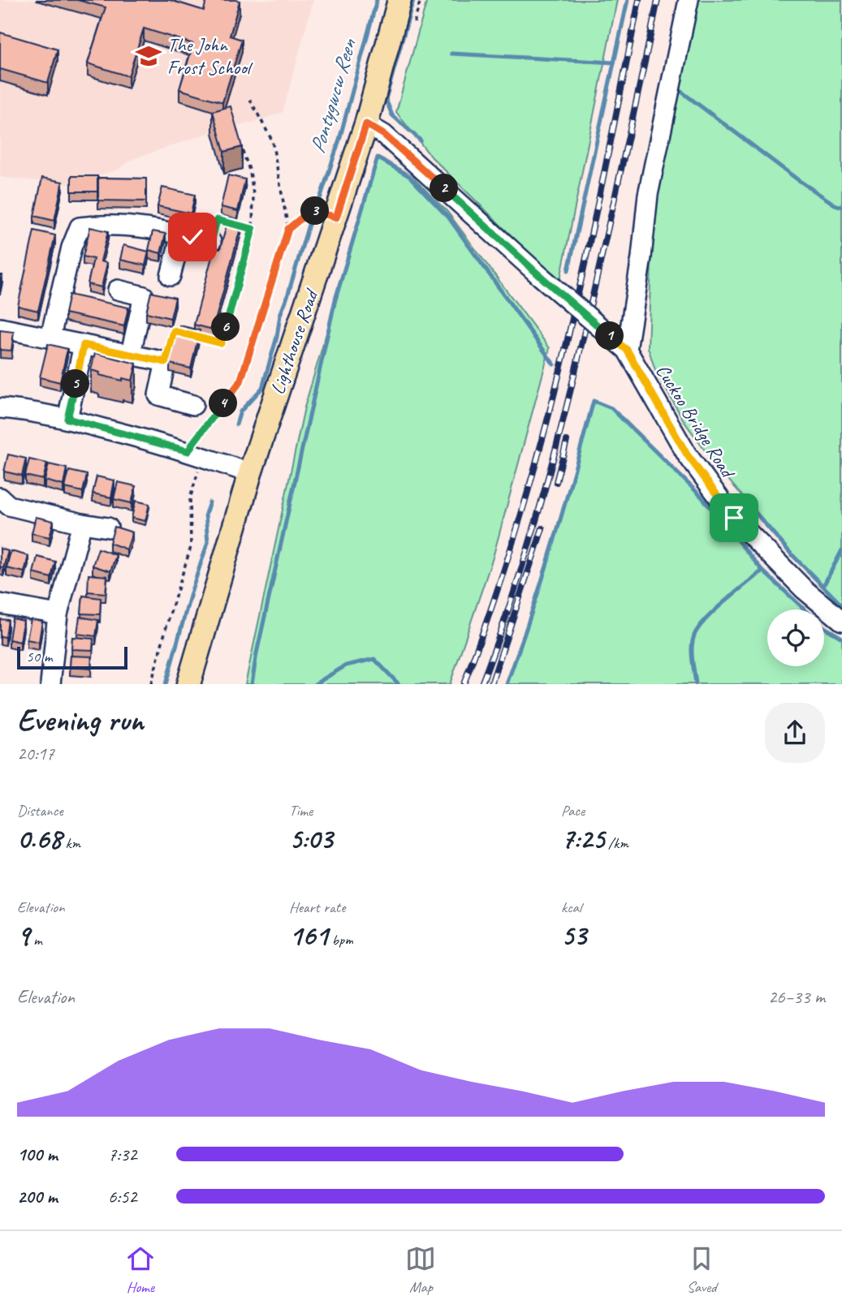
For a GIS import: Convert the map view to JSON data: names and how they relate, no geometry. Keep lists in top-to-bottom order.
{
  "streets": {
    "main road": ["Lighthouse Road"],
    "street": ["Cuckoo Bridge Road"]
  },
  "crossings": [
    ["Lighthouse Road", "Cuckoo Bridge Road"]
  ],
  "water": ["Pontygwcw Reen"],
  "places": {
    "school or university": ["The John Frost School"]
  },
  "scale_bar": "50 m",
  "page": {
    "pins": [
      "2",
      "3",
      "6",
      "1",
      "5",
      "4"
    ],
    "scale": "50 m",
    "heading": ["Evening run", "20:17"],
    "stats": [
      ["Distance", "0.68 km"],
      ["Time", "5:03"],
      ["Pace", "7:25 /km"],
      ["Elevation", "9 m"],
      ["Heart rate", "161 bpm"],
      ["kcal", "53"]
    ],
    "chart": ["Elevation", "26–33 m"],
    "list": [
      {
        "name": "100 m",
        "note": "7:32"
      },
      {
        "name": "200 m",
        "note": "6:52"
      }
    ],
    "tabs": ["Home", "Map", "Saved"]
  }
}
